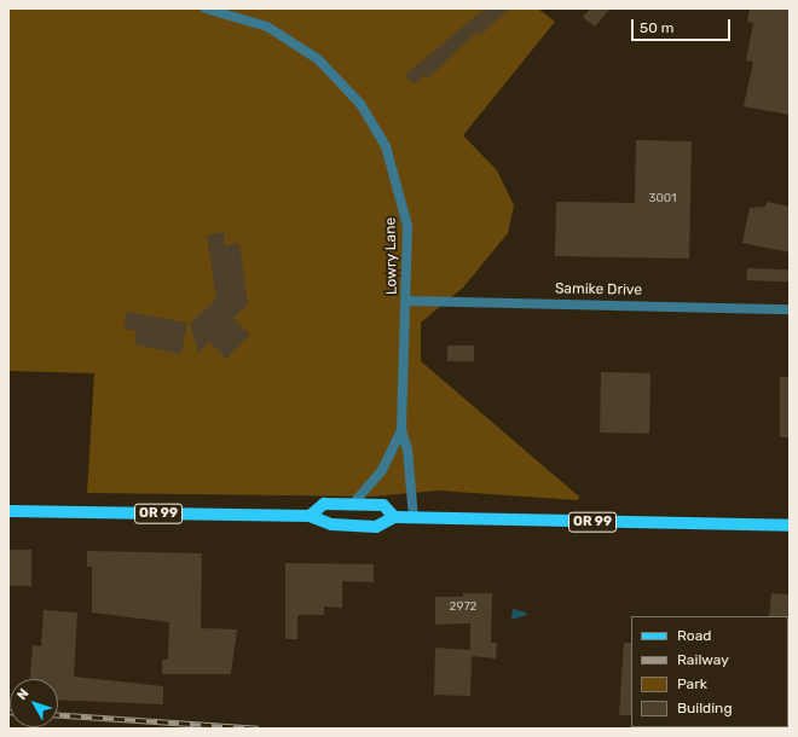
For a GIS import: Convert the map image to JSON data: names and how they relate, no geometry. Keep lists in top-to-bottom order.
{
  "streets": {
    "main road": ["OR 99"],
    "street": ["Lowry Lane", "Samike Drive"]
  },
  "crossings": [
    ["Lowry Lane", "Samike Drive"],
    ["Lowry Lane", "OR 99"]
  ],
  "house_numbers": ["3001", "2972"],
  "legend": [
    "Road",
    "Railway",
    "Park",
    "Building"
  ],
  "scale_bar": "50 m",
  "north": "top left"
}
